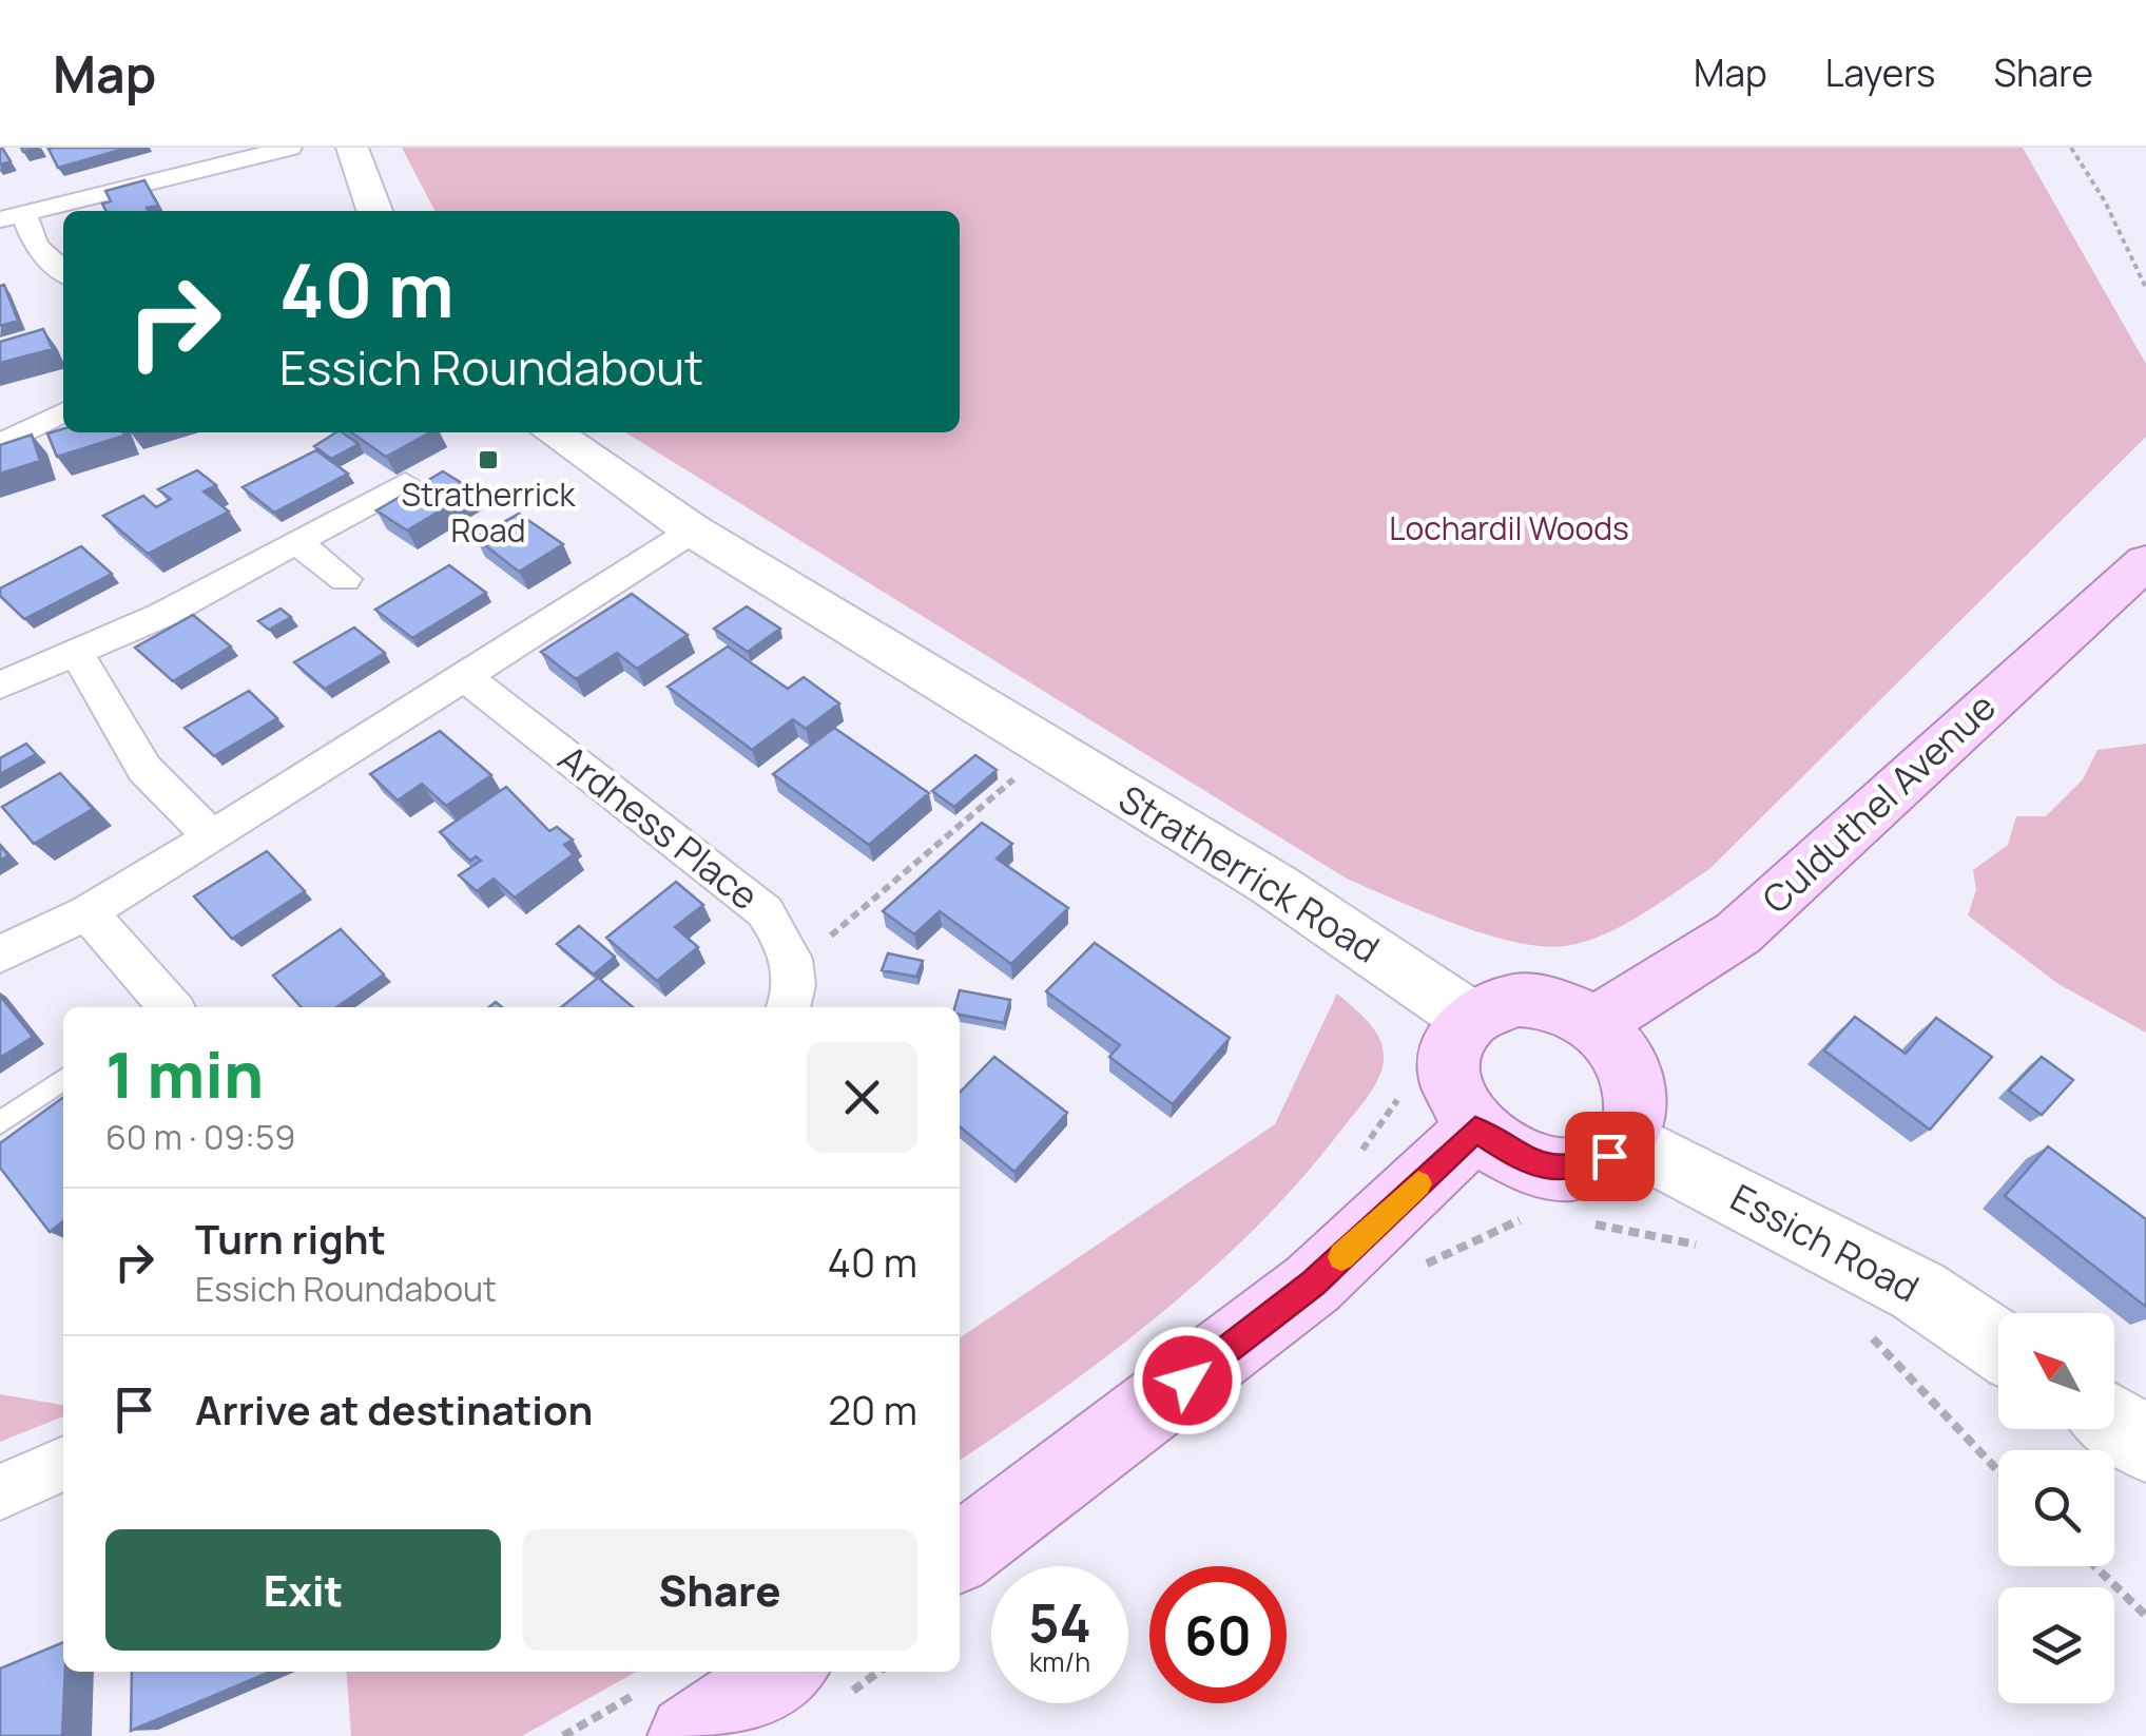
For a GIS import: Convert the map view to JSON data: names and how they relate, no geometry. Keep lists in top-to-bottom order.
{
  "streets": {
    "main road": ["Culduthel Avenue"],
    "street": ["Ardness Place", "Stratherrick Road", "Essich Road"]
  },
  "crossings": [
    ["Culduthel Avenue", "Stratherrick Road"],
    ["Culduthel Avenue", "Essich Road"],
    ["Stratherrick Road", "Essich Road"]
  ],
  "parks": ["Lochardil Woods"],
  "places": {
    "transit": ["Stratherrick Road"]
  },
  "north": "top left",
  "page": {
    "header": "Map",
    "nav": ["Map", "Layers", "Share"],
    "turn": ["40 m", "Essich Roundabout"],
    "heading": ["1 min", "60 m · 09:59"],
    "list": [
      {
        "name": "Turn right",
        "note": "Essich Roundabout",
        "value": "40 m"
      },
      {
        "name": "Arrive at destination",
        "value": "20 m"
      }
    ],
    "buttons": ["Exit", "Share"],
    "speed": "54 km/h",
    "limit": "60"
  }
}
